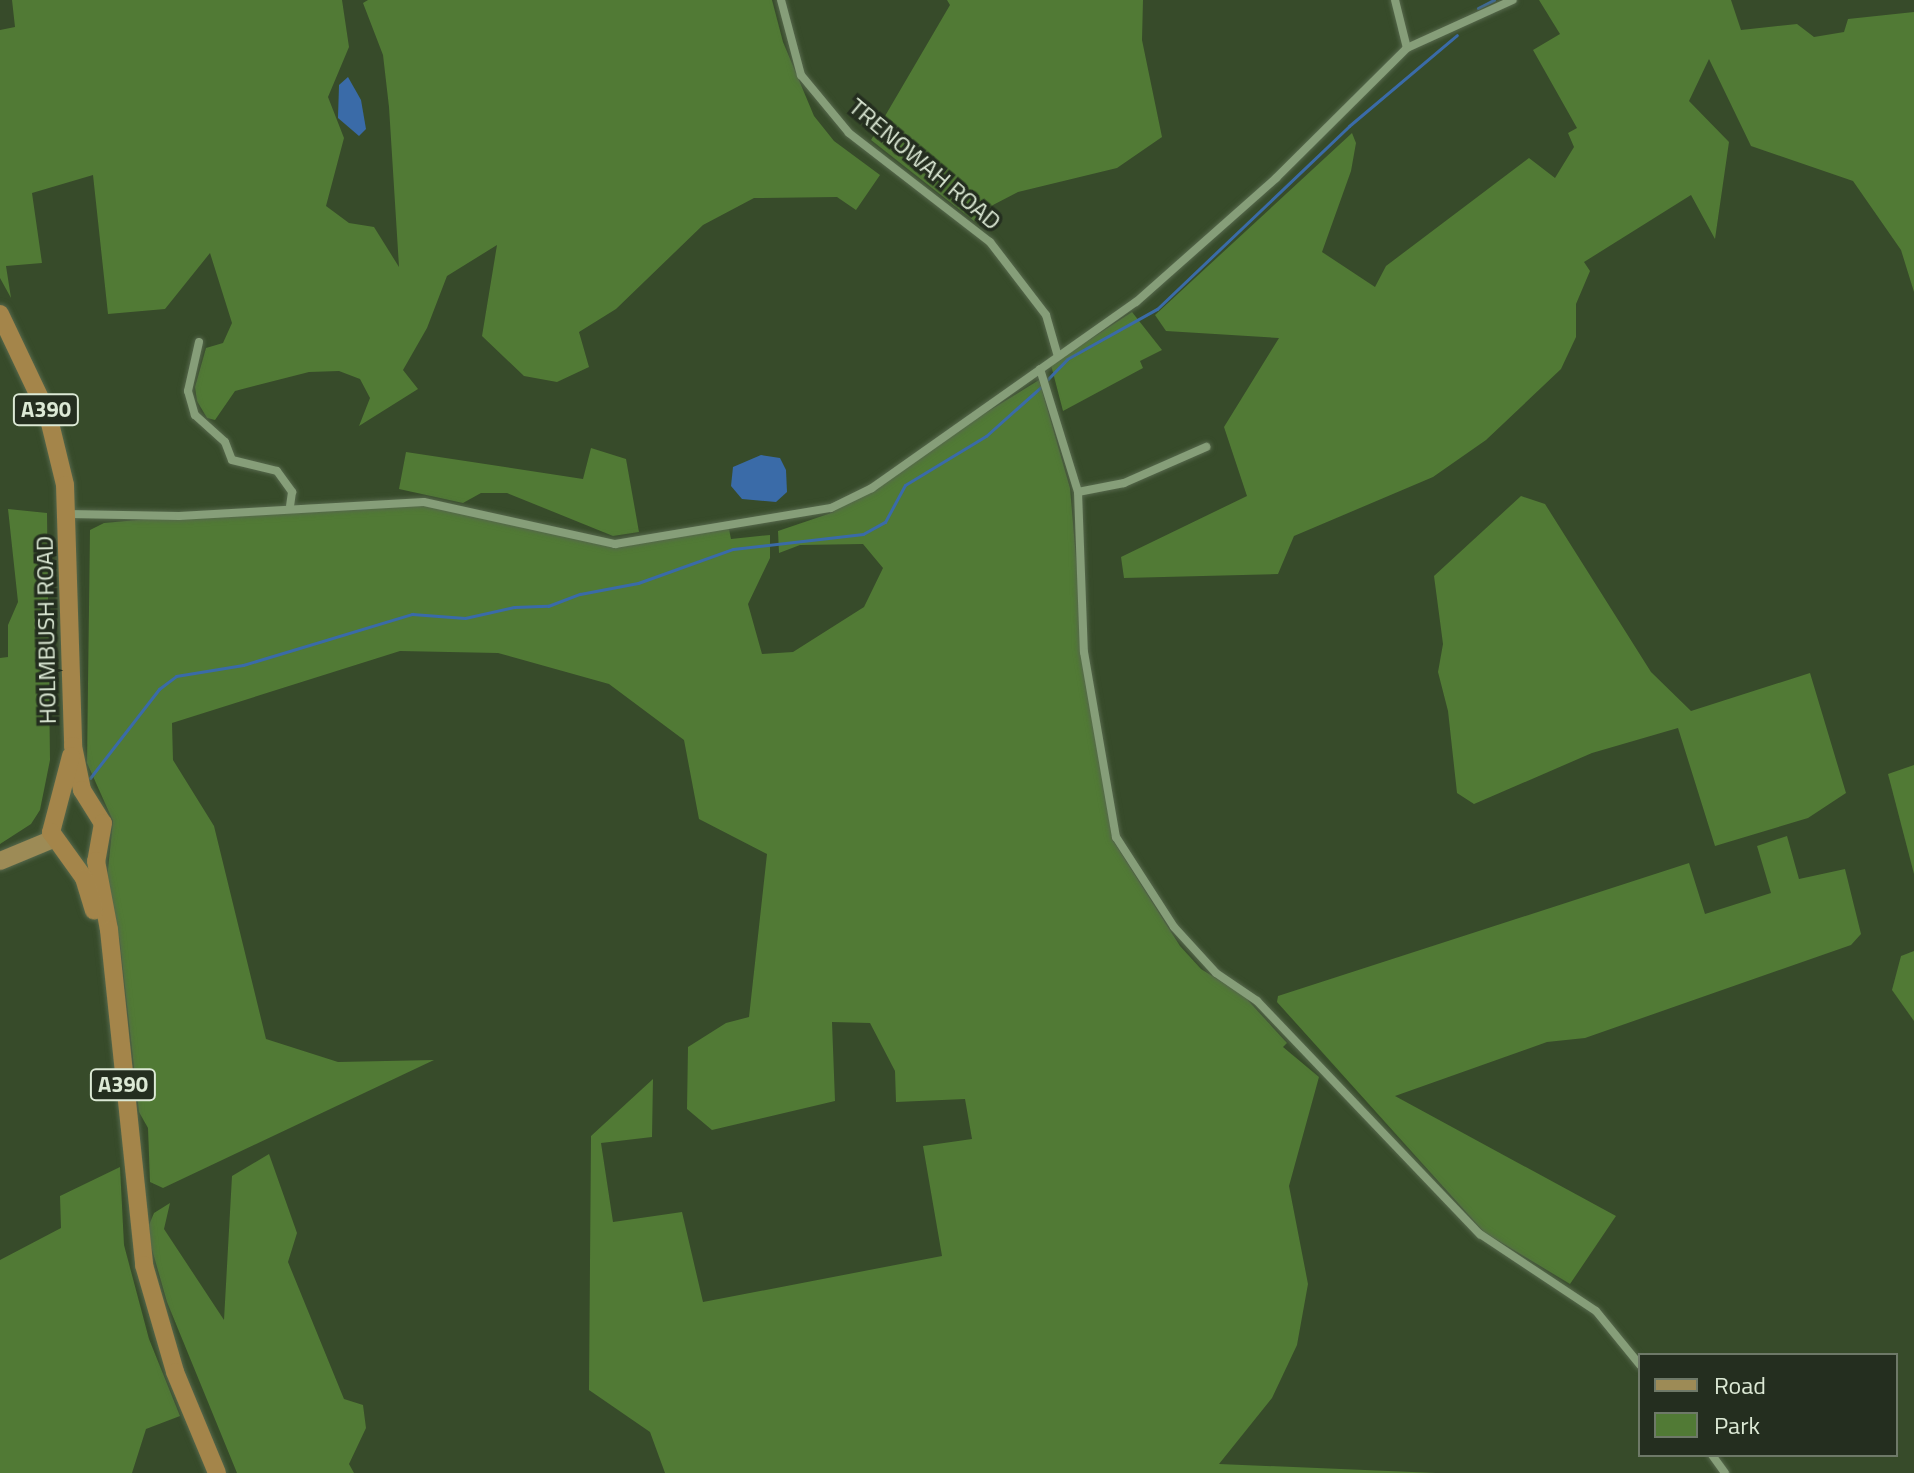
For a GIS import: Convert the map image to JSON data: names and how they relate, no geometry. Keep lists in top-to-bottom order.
{
  "streets": {
    "highway": ["A390", "HOLMBUSH ROAD"],
    "street": ["TRENOWAH ROAD"]
  },
  "crossings": [
    ["A390", "HOLMBUSH ROAD"]
  ],
  "legend": ["Road", "Park"]
}
